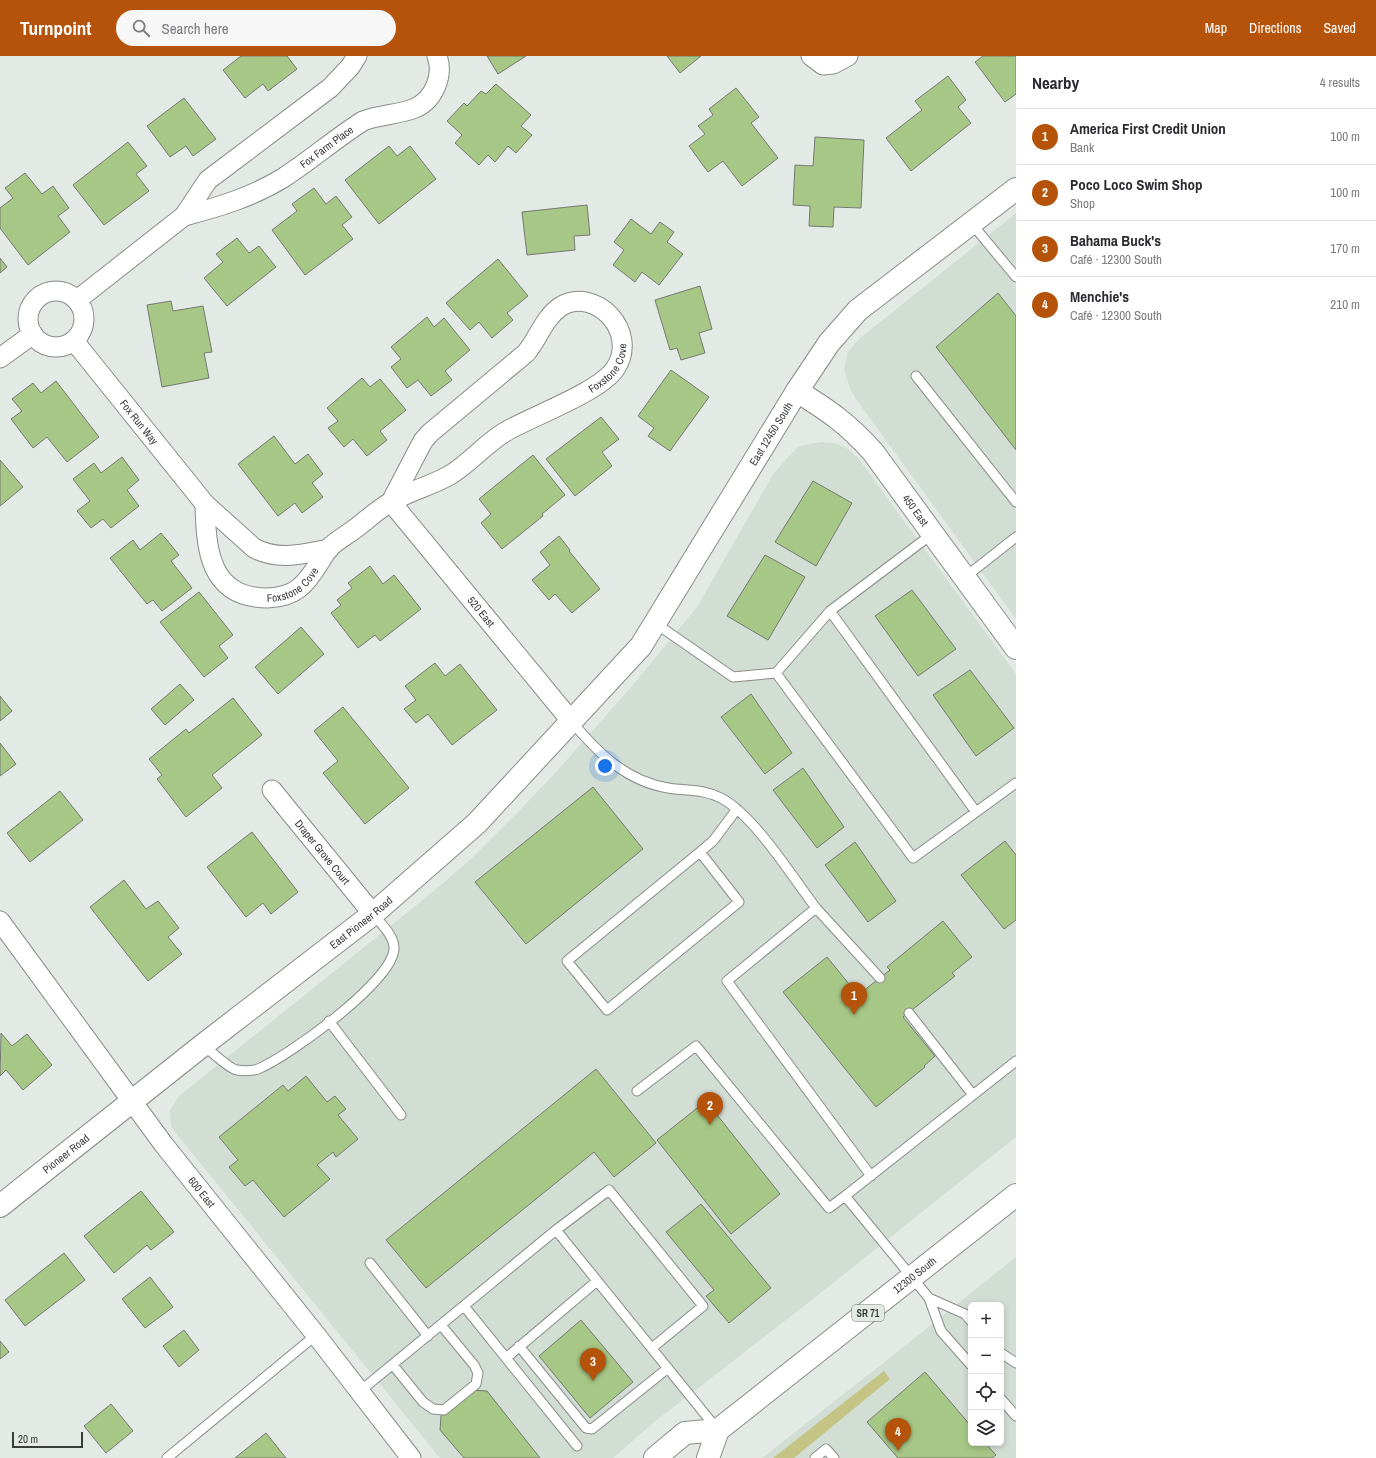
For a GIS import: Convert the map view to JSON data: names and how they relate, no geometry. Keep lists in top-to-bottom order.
{
  "streets": {
    "street": [
      "Fox Farm Place",
      "Foxstone Cove",
      "Fox Run Way",
      "East 12450 South",
      "450 East",
      "520 East",
      "Draper Grove Court",
      "East Pioneer Road",
      "Pioneer Road",
      "600 East",
      "12300 South",
      "SR 71"
    ]
  },
  "crossings": [
    ["Fox Farm Place", "Fox Run Way"],
    ["Foxstone Cove", "Fox Run Way"],
    ["Foxstone Cove", "520 East"],
    ["East 12450 South", "450 East"],
    ["East 12450 South", "520 East"],
    ["East 12450 South", "East Pioneer Road"],
    ["520 East", "East Pioneer Road"],
    ["Draper Grove Court", "East Pioneer Road"],
    ["East Pioneer Road", "Pioneer Road"],
    ["East Pioneer Road", "600 East"],
    ["Pioneer Road", "600 East"]
  ],
  "scale_bar": "20 m",
  "page": {
    "header": "Turnpoint",
    "search": "Search here",
    "nav": ["Map", "Directions", "Saved"],
    "heading": ["Nearby", "4 results"],
    "list": [
      {
        "mark": "1",
        "name": "America First Credit Union",
        "note": "Bank",
        "value": "100 m"
      },
      {
        "mark": "2",
        "name": "Poco Loco Swim Shop",
        "note": "Shop",
        "value": "100 m"
      },
      {
        "mark": "3",
        "name": "Bahama Buck's",
        "note": "Café · 12300 South",
        "value": "170 m"
      },
      {
        "mark": "4",
        "name": "Menchie's",
        "note": "Café · 12300 South",
        "value": "210 m"
      }
    ],
    "pins": [
      "1",
      "2",
      "3",
      "4"
    ],
    "map_buttons": ["+", "−"],
    "scale": "20 m"
  }
}
